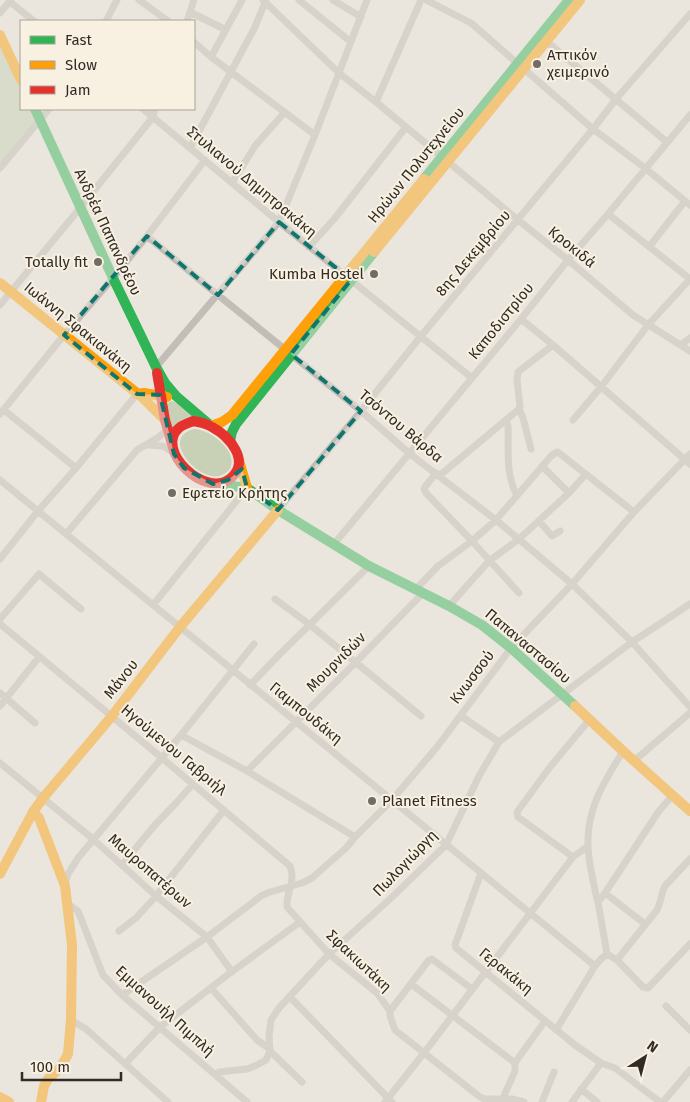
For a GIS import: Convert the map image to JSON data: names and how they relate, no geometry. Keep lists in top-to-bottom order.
{
  "streets": {
    "main road": [
      "Ηρώων Πολυτεχνείου",
      "Ανδρέα Παπανδρέου",
      "Ιωάννη Σφακιανάκη",
      "Παπαναστασίου",
      "Μάνου"
    ],
    "street": [
      "Στυλιανού Δημητρακάκη",
      "Κροκιδά",
      "8ης Δεκεμβρίου",
      "Καποδιστρίου",
      "Τσόντου Βάρδα",
      "Μουρνιδών",
      "Κνωσσού",
      "Γιαμπουδάκη",
      "Ηγούμενου Γαβριήλ",
      "Πωλογιώργη",
      "Μαυροπατέρων",
      "Σφακιωτάκη",
      "Γερακάκη",
      "Εµµανουήλ Πιµπλή"
    ]
  },
  "crossings": [
    ["Ηρώων Πολυτεχνείου", "Στυλιανού Δημητρακάκη"],
    ["Ηρώων Πολυτεχνείου", "Κροκιδά"],
    ["Ηρώων Πολυτεχνείου", "Τσόντου Βάρδα"],
    ["Στυλιανού Δημητρακάκη", "8ης Δεκεμβρίου"],
    ["Στυλιανού Δημητρακάκη", "Καποδιστρίου"],
    ["Ανδρέα Παπανδρέου", "Ιωάννη Σφακιανάκη"],
    ["Ανδρέα Παπανδρέου", "Παπαναστασίου"],
    ["Κροκιδά", "8ης Δεκεμβρίου"],
    ["Κροκιδά", "Καποδιστρίου"],
    ["8ης Δεκεμβρίου", "Τσόντου Βάρδα"],
    ["8ης Δεκεμβρίου", "Παπαναστασίου"],
    ["8ης Δεκεμβρίου", "Μάνου"],
    ["Καποδιστρίου", "Τσόντου Βάρδα"],
    ["Καποδιστρίου", "Παπαναστασίου"],
    ["Τσόντου Βάρδα", "Μουρνιδών"],
    ["Τσόντου Βάρδα", "Κνωσσού"],
    ["Τσόντου Βάρδα", "Πωλογιώργη"],
    ["Παπαναστασίου", "Μουρνιδών"],
    ["Παπαναστασίου", "Κνωσσού"],
    ["Παπαναστασίου", "Μάνου"],
    ["Παπαναστασίου", "Πωλογιώργη"],
    ["Μουρνιδών", "Γιαμπουδάκη"],
    ["Κνωσσού", "Γιαμπουδάκη"],
    ["Κνωσσού", "Ηγούμενου Γαβριήλ"],
    ["Κνωσσού", "Μαυροπατέρων"],
    ["Κνωσσού", "Σφακιωτάκη"],
    ["Κνωσσού", "Εµµανουήλ Πιµπλή"],
    ["Μάνου", "Γιαμπουδάκη"],
    ["Μάνου", "Ηγούμενου Γαβριήλ"],
    ["Μάνου", "Μαυροπατέρων"],
    ["Γιαμπουδάκη", "Πωλογιώργη"],
    ["Γιαμπουδάκη", "Γερακάκη"],
    ["Ηγούμενου Γαβριήλ", "Σφακιωτάκη"],
    ["Πωλογιώργη", "Σφακιωτάκη"]
  ],
  "places": [
    "Αττικόν χειμερινό",
    "Totally fit",
    "Kumba Hostel",
    "Εφετείο Κρήτης",
    "Planet Fitness"
  ],
  "legend": ["Fast", "Slow", "Jam"],
  "scale_bar": "100 m",
  "north": "top right"
}
